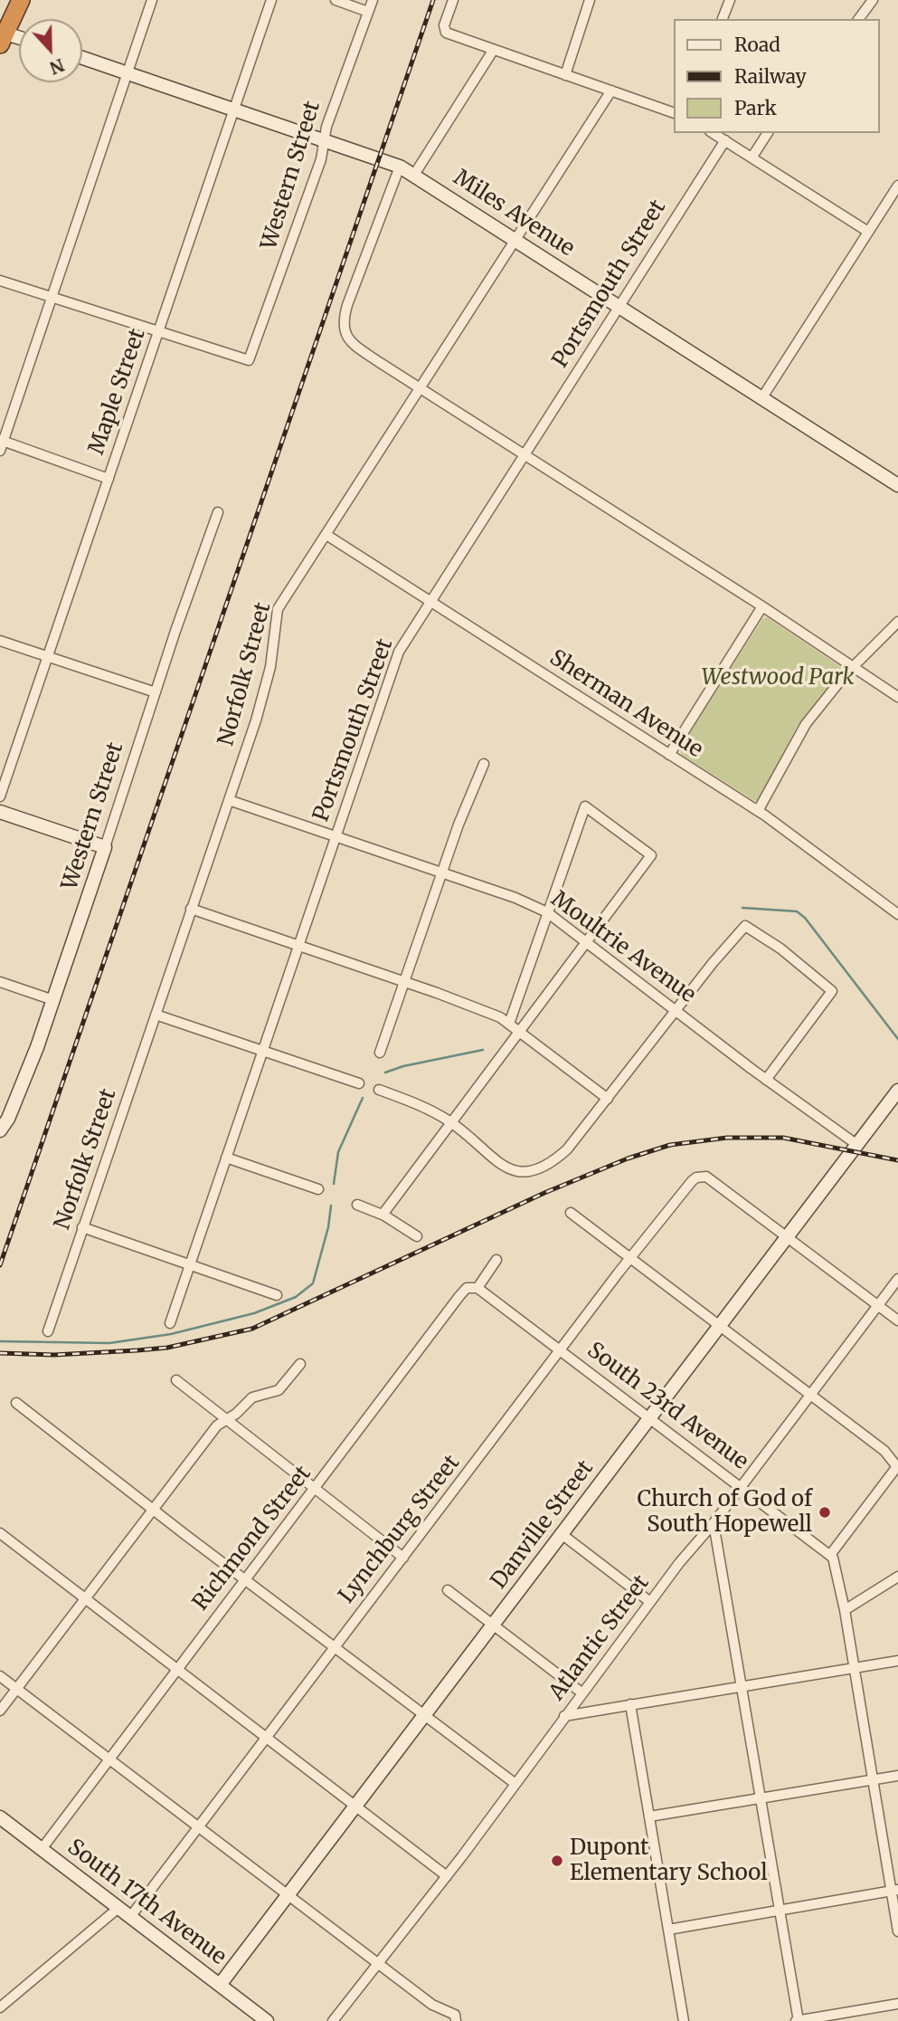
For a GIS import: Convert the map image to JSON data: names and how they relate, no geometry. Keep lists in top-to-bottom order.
{
  "streets": {
    "street": [
      "Western Street",
      "Miles Avenue",
      "Portsmouth Street",
      "Maple Street",
      "Norfolk Street",
      "Sherman Avenue",
      "Moultrie Avenue",
      "South 23rd Avenue",
      "Danville Street",
      "Lynchburg Street",
      "Richmond Street",
      "Atlantic Street",
      "South 17th Avenue"
    ]
  },
  "crossings": [
    ["Western Street", "Miles Avenue"],
    ["Western Street", "Maple Street"],
    ["Miles Avenue", "Portsmouth Street"],
    ["Miles Avenue", "Maple Street"],
    ["Miles Avenue", "Norfolk Street"],
    ["Portsmouth Street", "Sherman Avenue"],
    ["Portsmouth Street", "Moultrie Avenue"],
    ["Norfolk Street", "Sherman Avenue"],
    ["Norfolk Street", "Moultrie Avenue"],
    ["Moultrie Avenue", "Danville Street"],
    ["South 23rd Avenue", "Danville Street"],
    ["South 23rd Avenue", "Lynchburg Street"],
    ["South 23rd Avenue", "Richmond Street"],
    ["South 23rd Avenue", "Atlantic Street"],
    ["Danville Street", "Lynchburg Street"],
    ["Danville Street", "South 17th Avenue"],
    ["Lynchburg Street", "South 17th Avenue"],
    ["Richmond Street", "South 17th Avenue"]
  ],
  "parks": ["Westwood Park"],
  "places": ["Church of God of South Hopewell", "Dupont Elementary School"],
  "legend": ["Road", "Railway", "Park"],
  "north": "bottom"
}
